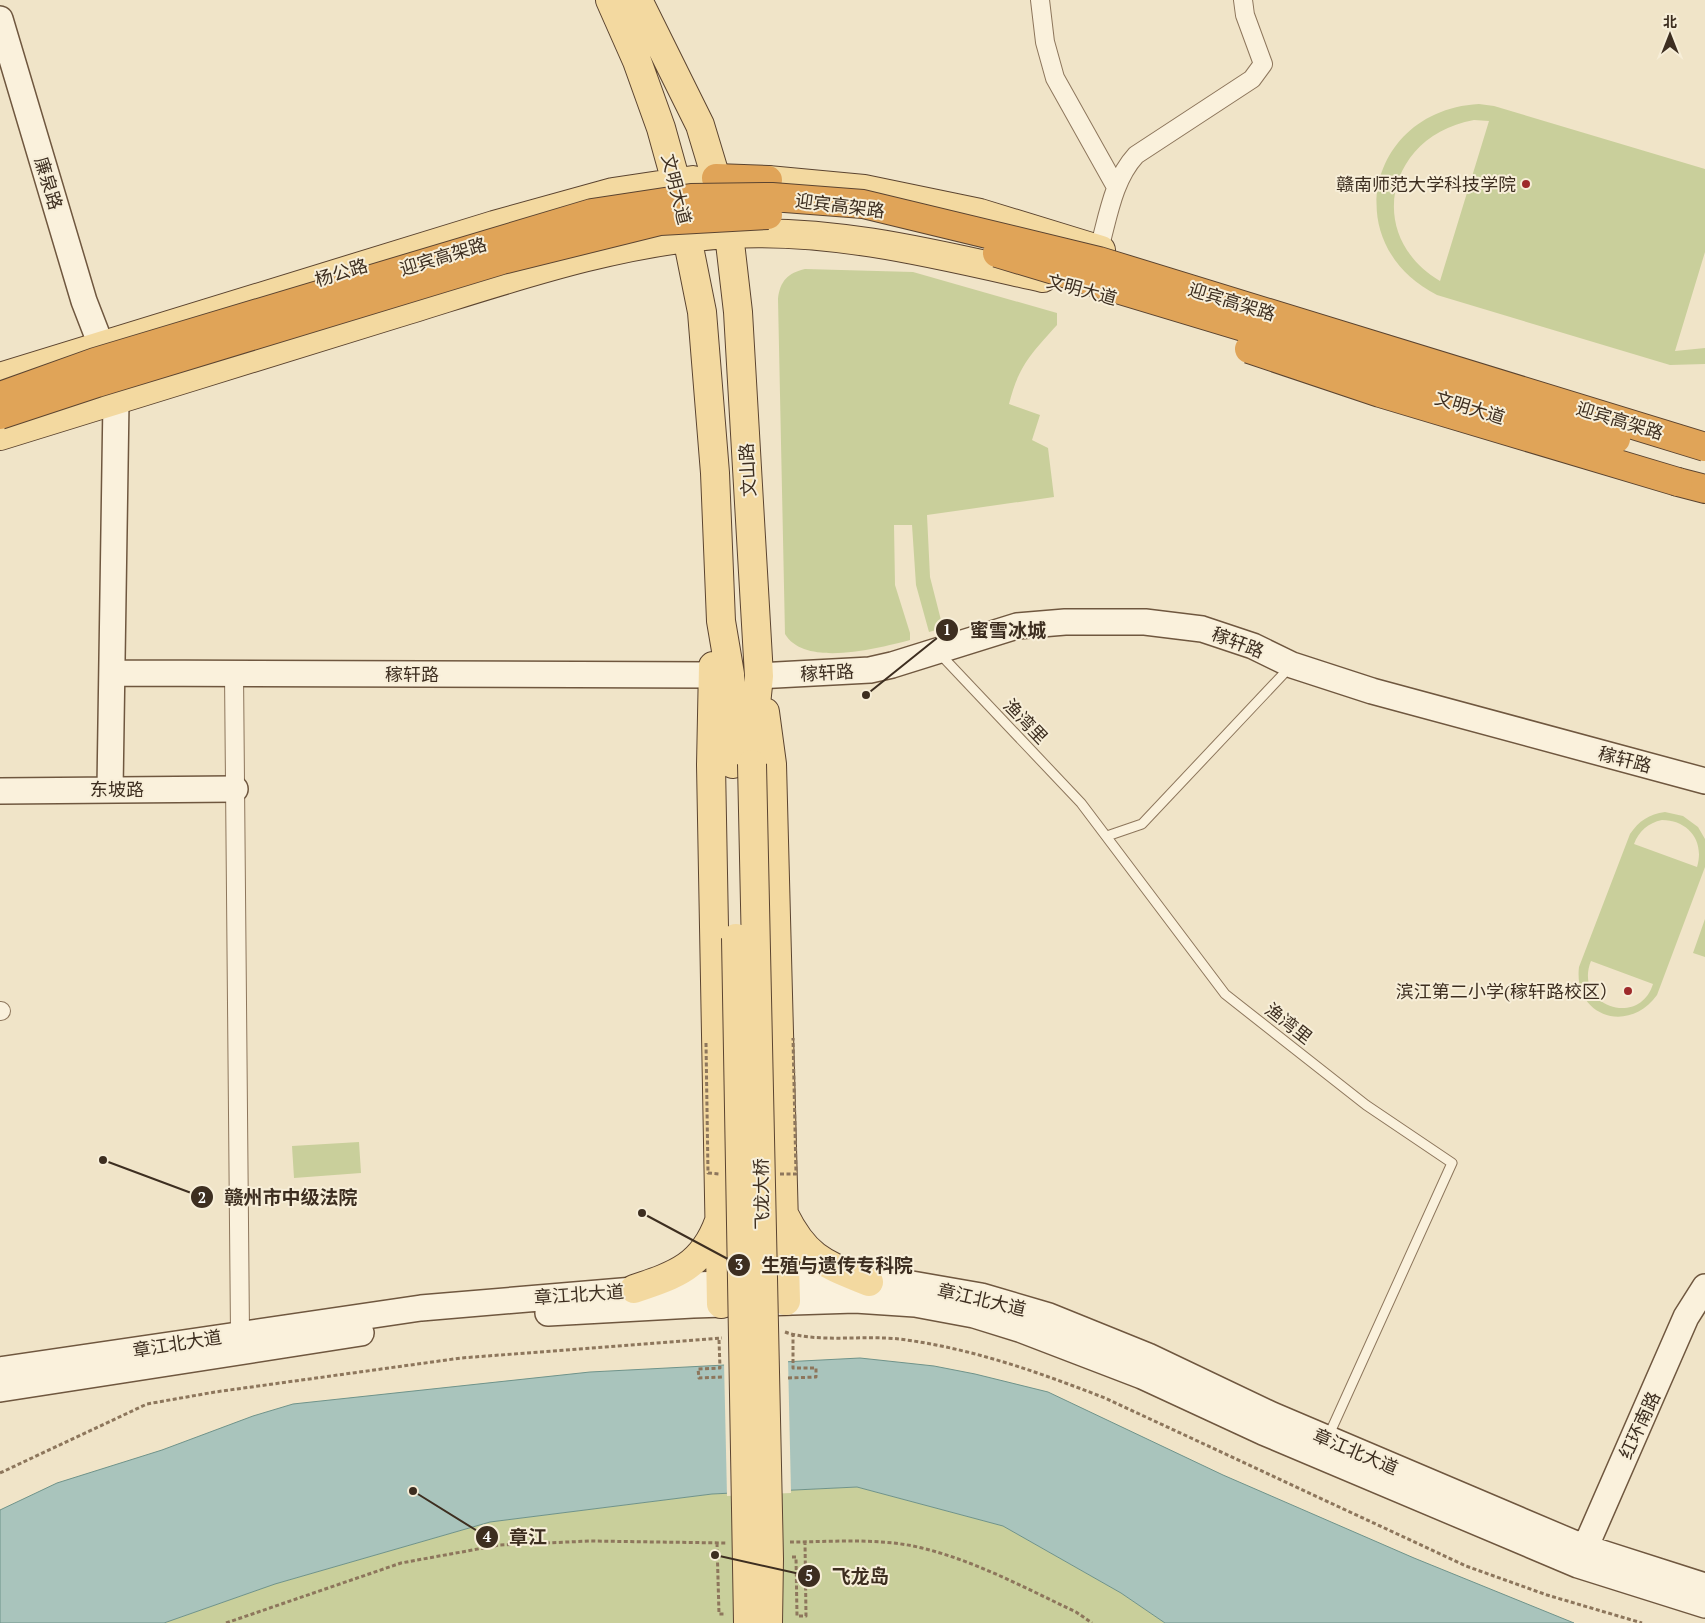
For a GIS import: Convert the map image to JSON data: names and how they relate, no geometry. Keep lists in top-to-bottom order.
{
  "streets": {
    "highway": ["迎宾高架路"],
    "main road": [
      "廉泉路",
      "文明大道",
      "杨公路",
      "文山路",
      "稼轩路",
      "东坡路",
      "飞龙大桥",
      "章江北大道",
      "红环南路"
    ],
    "lane": ["渔湾里"]
  },
  "crossings": [
    ["廉泉路", "杨公路"],
    ["文明大道", "杨公路"],
    ["文明大道", "文山路"],
    ["杨公路", "文山路"],
    ["文山路", "稼轩路"],
    ["文山路", "飞龙大桥"],
    ["稼轩路", "渔湾里"],
    ["渔湾里", "章江北大道"],
    ["章江北大道", "红环南路"]
  ],
  "places": [
    "赣南师范大学科技学院",
    "蜜雪冰城",
    "滨江第二小学(稼轩路校区）",
    "赣州市中级法院",
    "生殖与遗传专科院",
    "章江",
    "飞龙岛"
  ],
  "north": "top"
}
